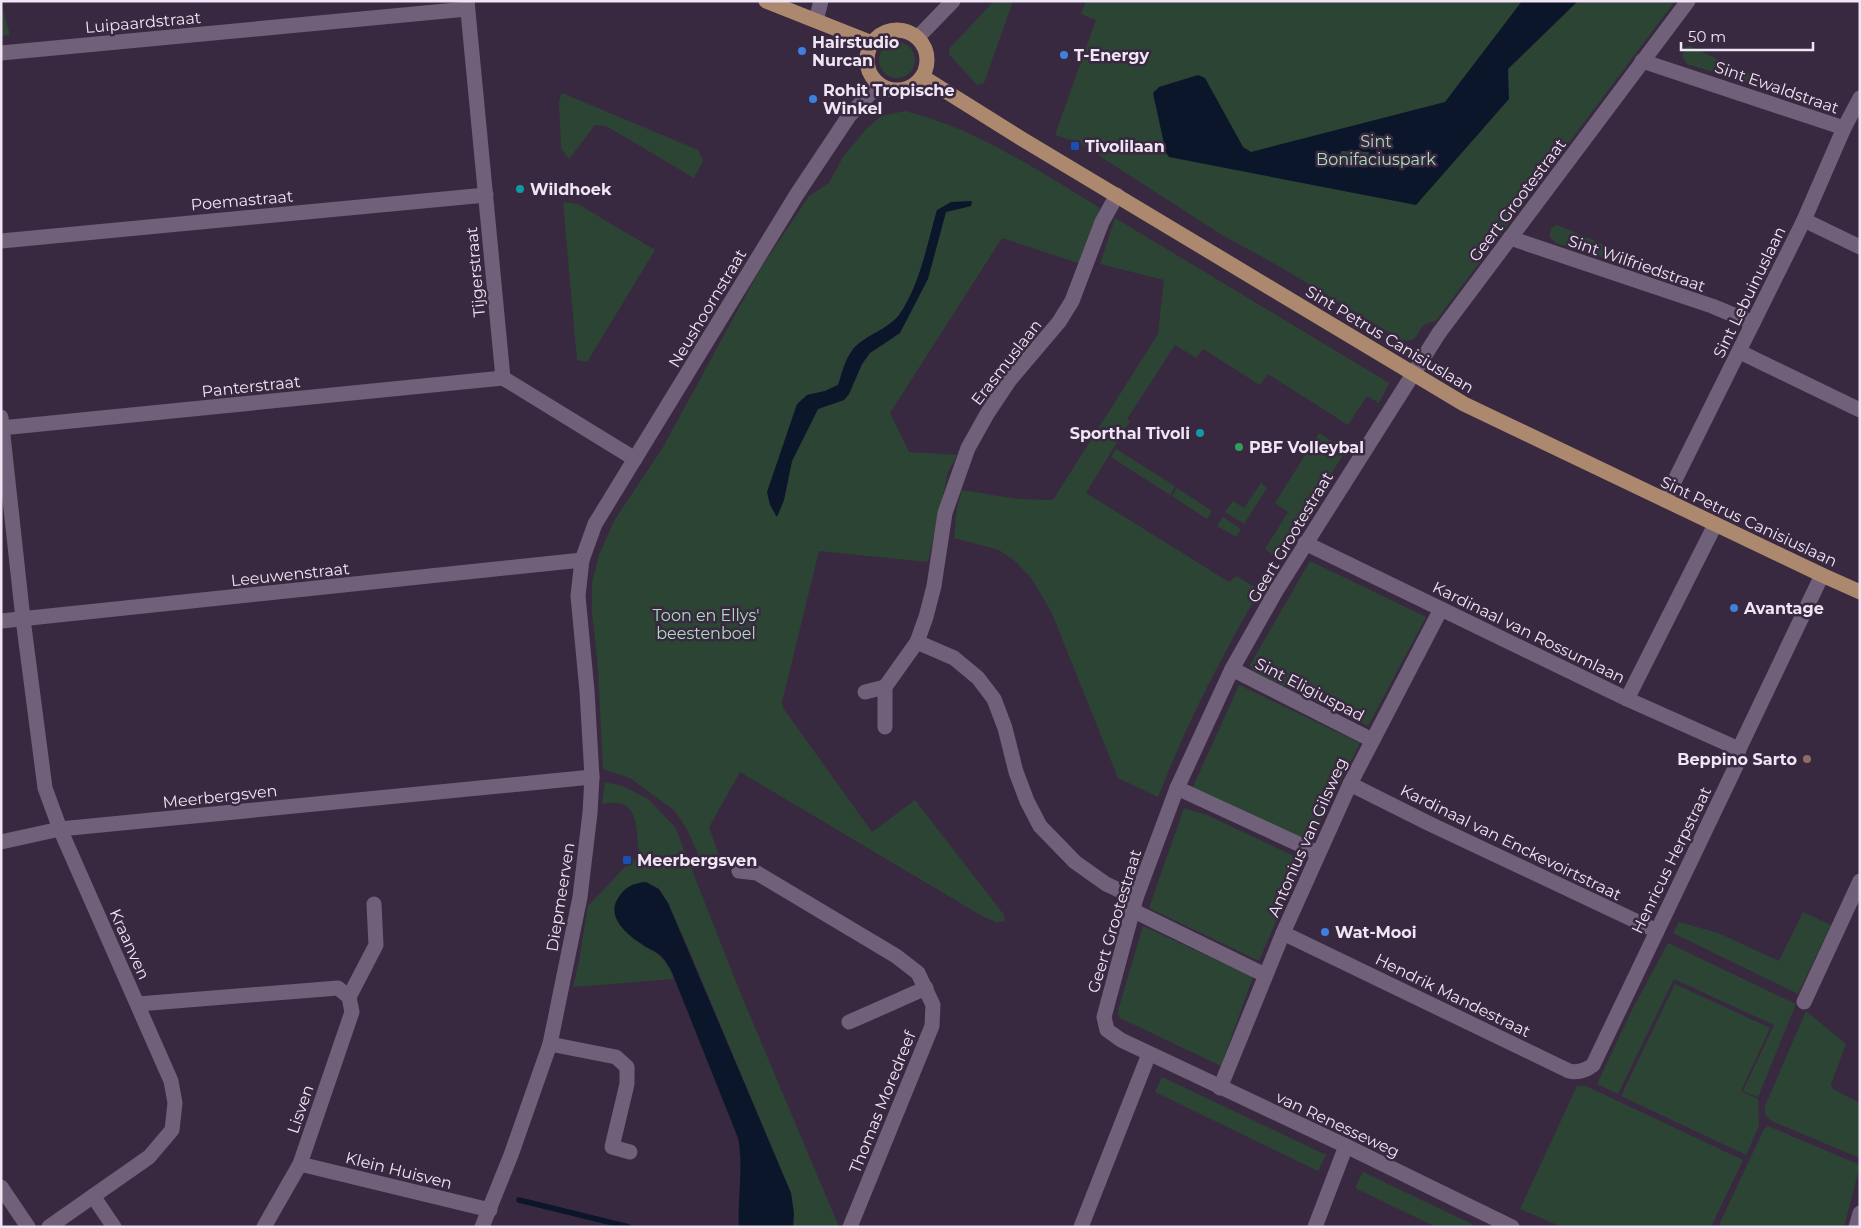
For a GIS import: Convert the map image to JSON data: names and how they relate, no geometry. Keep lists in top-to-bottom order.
{
  "streets": {
    "main road": ["Sint Petrus Canisiuslaan"],
    "street": [
      "Luipaardstraat",
      "Sint Ewaldstraat",
      "Poemastraat",
      "Geert Grootestraat",
      "Sint Wilfriedstraat",
      "Tijgerstraat",
      "Sint Lebuinuslaan",
      "Neushoornstraat",
      "Erasmuslaan",
      "Panterstraat",
      "Leeuwenstraat",
      "Kardinaal van Rossumlaan",
      "Sint Eligiuspad",
      "Meerbergsven",
      "Antonius van Gilsweg",
      "Kardinaal van Enckevoirtstraat",
      "Henricus Herpstraat",
      "Diepmeerven",
      "Kraanven",
      "Hendrik Mandestraat",
      "Thomas Moredreef",
      "Lisven",
      "van Renesseweg",
      "Klein Huisven"
    ]
  },
  "crossings": [
    ["Luipaardstraat", "Tijgerstraat"],
    ["Sint Ewaldstraat", "Geert Grootestraat"],
    ["Sint Ewaldstraat", "Sint Lebuinuslaan"],
    ["Poemastraat", "Tijgerstraat"],
    ["Geert Grootestraat", "Sint Wilfriedstraat"],
    ["Geert Grootestraat", "Sint Petrus Canisiuslaan"],
    ["Geert Grootestraat", "Kardinaal van Rossumlaan"],
    ["Geert Grootestraat", "Sint Eligiuspad"],
    ["Geert Grootestraat", "van Renesseweg"],
    ["Sint Wilfriedstraat", "Sint Lebuinuslaan"],
    ["Tijgerstraat", "Panterstraat"],
    ["Sint Lebuinuslaan", "Sint Petrus Canisiuslaan"],
    ["Neushoornstraat", "Sint Petrus Canisiuslaan"],
    ["Neushoornstraat", "Leeuwenstraat"],
    ["Neushoornstraat", "Diepmeerven"],
    ["Sint Petrus Canisiuslaan", "Erasmuslaan"],
    ["Sint Petrus Canisiuslaan", "Henricus Herpstraat"],
    ["Panterstraat", "Kraanven"],
    ["Leeuwenstraat", "Diepmeerven"],
    ["Leeuwenstraat", "Kraanven"],
    ["Kardinaal van Rossumlaan", "Antonius van Gilsweg"],
    ["Kardinaal van Rossumlaan", "Henricus Herpstraat"],
    ["Sint Eligiuspad", "Antonius van Gilsweg"],
    ["Meerbergsven", "Diepmeerven"],
    ["Meerbergsven", "Kraanven"],
    ["Antonius van Gilsweg", "Kardinaal van Enckevoirtstraat"],
    ["Antonius van Gilsweg", "Hendrik Mandestraat"],
    ["Antonius van Gilsweg", "van Renesseweg"],
    ["Kardinaal van Enckevoirtstraat", "Henricus Herpstraat"],
    ["Henricus Herpstraat", "Hendrik Mandestraat"],
    ["Diepmeerven", "Klein Huisven"],
    ["Lisven", "Klein Huisven"]
  ],
  "parks": ["Sint Bonifaciuspark", "Toon en Ellys' beestenboel"],
  "places": {
    "other": [
      "Hairstudio Nurcan",
      "T-Energy",
      "Rohit Tropische Winkel",
      "Wildhoek",
      "Sporthal Tivoli",
      "PBF Volleybal",
      "Avantage",
      "Beppino Sarto",
      "Wat-Mooi"
    ],
    "transit": ["Tivolilaan", "Meerbergsven"]
  },
  "scale_bar": "50 m"
}
